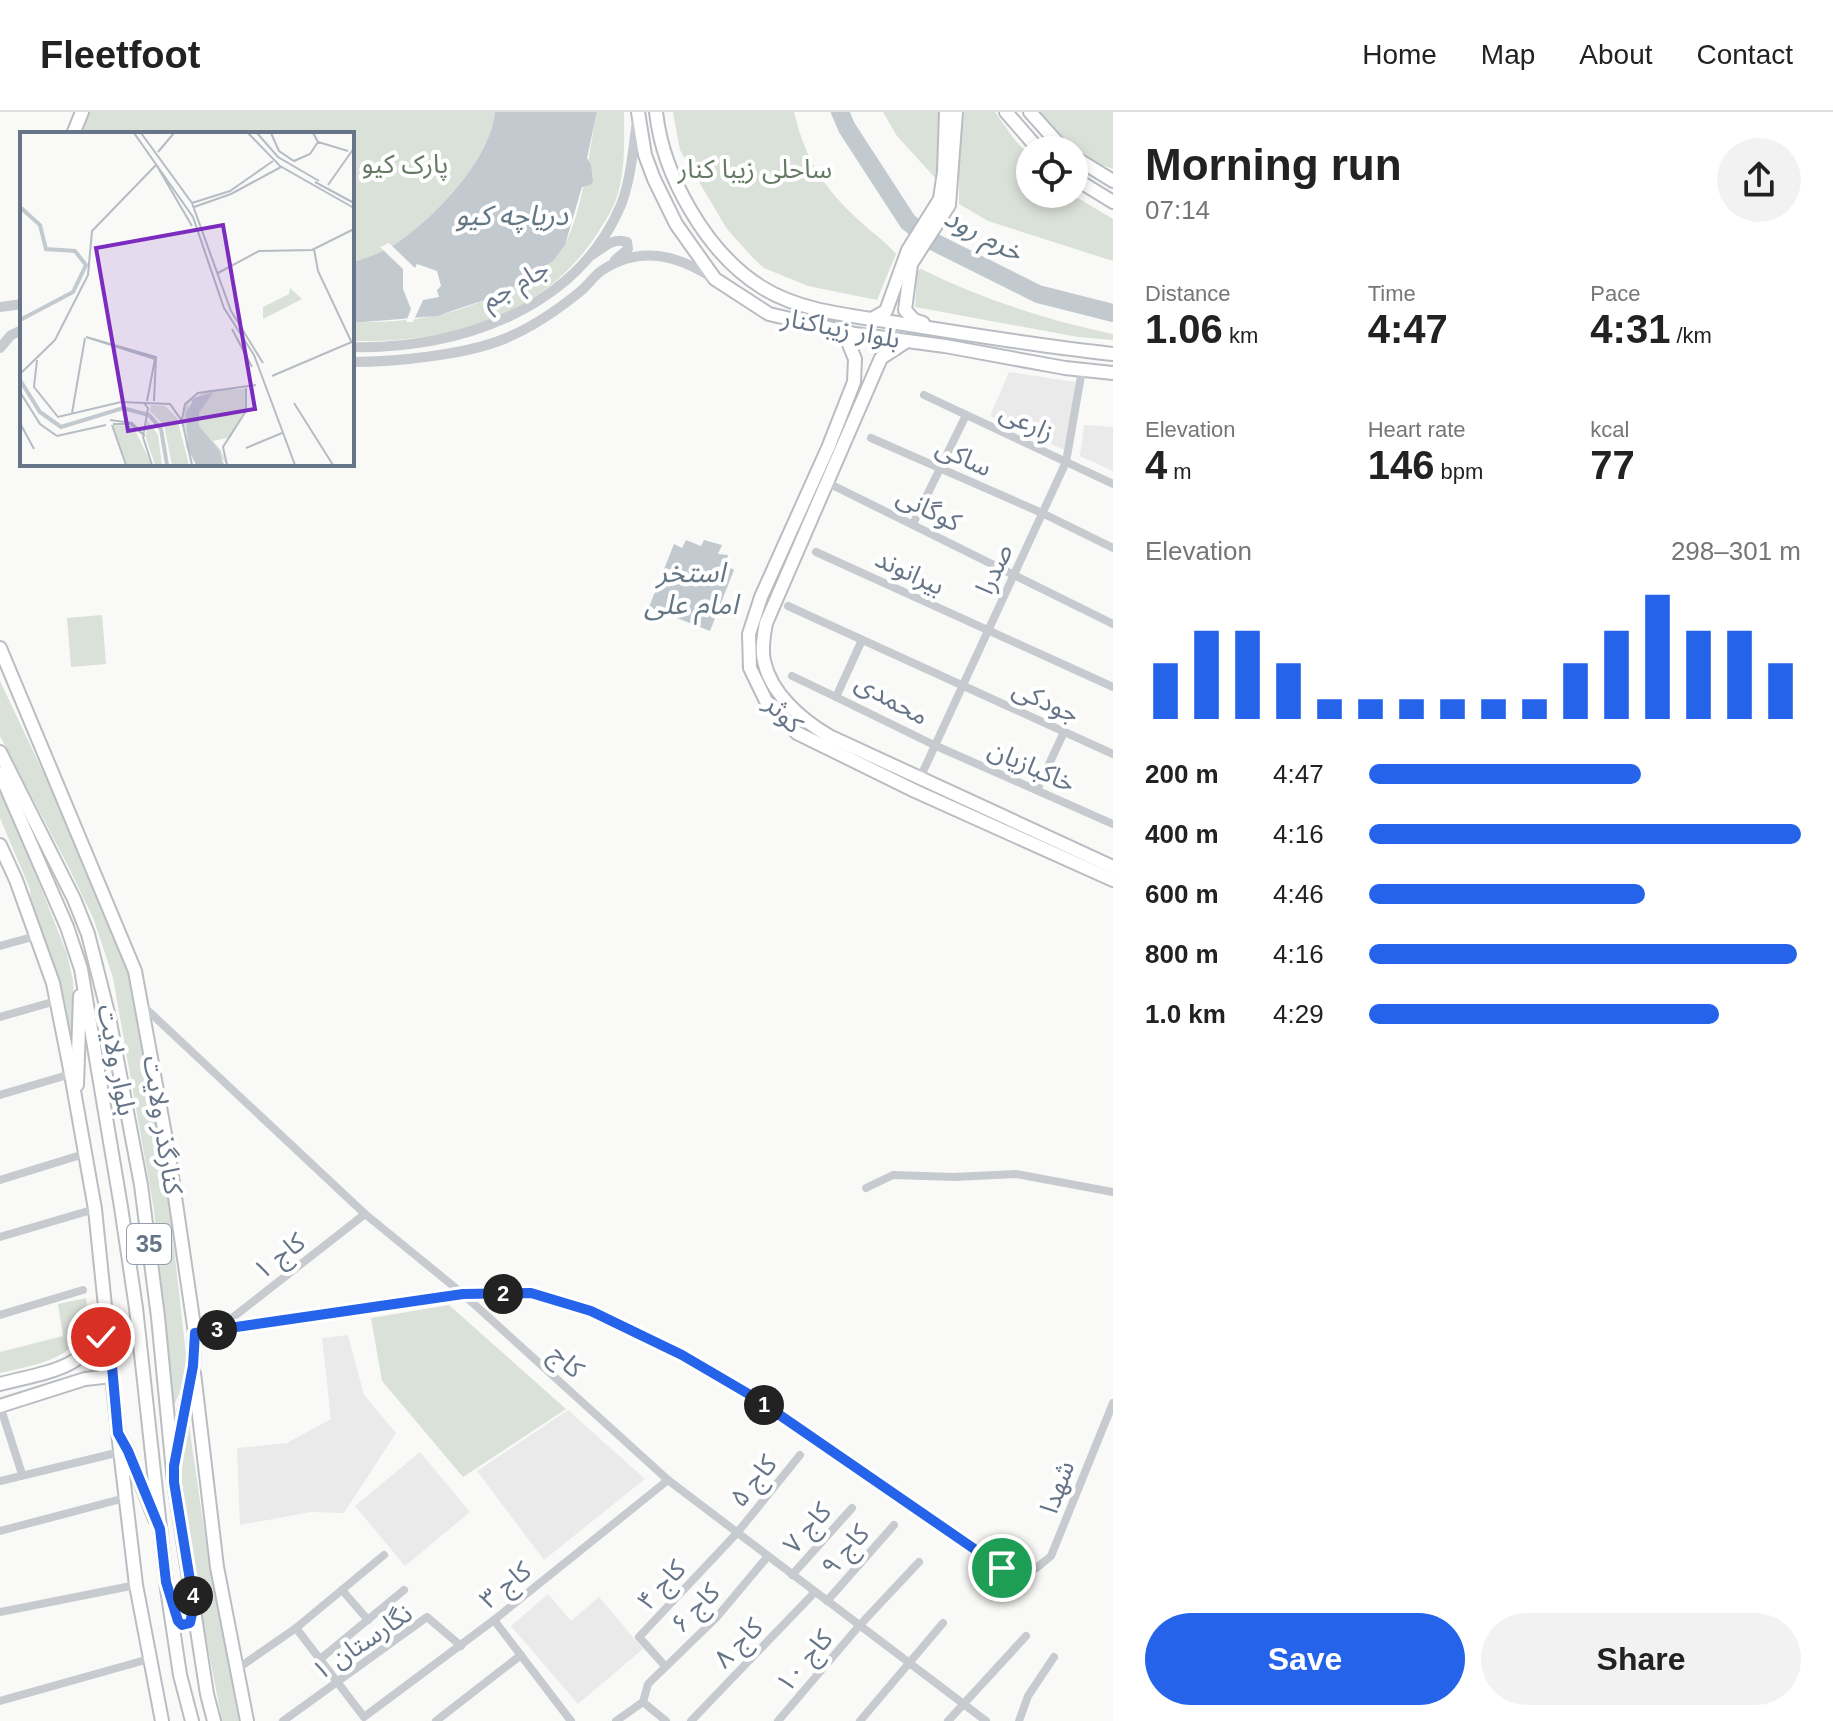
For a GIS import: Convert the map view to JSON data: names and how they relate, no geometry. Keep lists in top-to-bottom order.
{
  "streets": {
    "main road": [
      "بلوار زیباکنار",
      "کوثر",
      "بلوار ولایت",
      "کنارگذر ولایت",
      "35"
    ],
    "street": [
      "جام جم",
      "زارعی",
      "ساکی",
      "کوگانی",
      "صدرا",
      "بیرانوند",
      "محمدی",
      "جودکی",
      "خاکبازیان",
      "کاج ۱",
      "کاج",
      "کاج ۵",
      "شهدا",
      "کاج ۷",
      "کاج ۹",
      "کاج ۳",
      "کاج ۴",
      "کاج ۶",
      "نگارستان ۱",
      "کاج ۸",
      "کاج ۱۰"
    ]
  },
  "crossings": [
    ["جام جم", "بلوار زیباکنار"],
    ["بلوار زیباکنار", "صدرا"],
    ["بلوار زیباکنار", "کوثر"],
    ["زارعی", "صدرا"],
    ["ساکی", "صدرا"],
    ["کوگانی", "صدرا"],
    ["کوگانی", "کوثر"],
    ["صدرا", "بیرانوند"],
    ["صدرا", "محمدی"],
    ["صدرا", "جودکی"],
    ["صدرا", "کوثر"],
    ["صدرا", "خاکبازیان"],
    ["محمدی", "جودکی"],
    ["محمدی", "خاکبازیان"],
    ["کنارگذر ولایت", "کاج"],
    ["کنارگذر ولایت", "شهدا"],
    ["کاج ۱", "کاج"],
    ["کاج ۱", "شهدا"],
    ["کاج", "کاج ۵"],
    ["کاج", "شهدا"],
    ["کاج", "کاج ۷"],
    ["کاج", "کاج ۹"],
    ["کاج", "کاج ۳"],
    ["کاج", "کاج ۴"],
    ["کاج", "کاج ۶"],
    ["کاج", "کاج ۸"],
    ["کاج", "کاج ۱۰"],
    ["کاج ۵", "کاج ۴"],
    ["کاج ۳", "نگارستان ۱"],
    ["کاج ۴", "کاج ۶"]
  ],
  "water": ["دریاچه کیو", "خرم رود", "استخر امام علی"],
  "parks": ["پارک کیو", "ساحلی زیبا کنار"],
  "page": {
    "header": "Fleetfoot",
    "nav": [
      "Home",
      "Map",
      "About",
      "Contact"
    ],
    "heading": ["Morning run", "07:14"],
    "stats": [
      ["Distance", "1.06 km"],
      ["Time", "4:47"],
      ["Pace", "4:31 /km"],
      ["Elevation", "4 m"],
      ["Heart rate", "146 bpm"],
      ["kcal", "77"]
    ],
    "chart": ["Elevation", "298–301 m"],
    "list": [
      {
        "name": "200 m",
        "note": "4:47"
      },
      {
        "name": "400 m",
        "note": "4:16"
      },
      {
        "name": "600 m",
        "note": "4:46"
      },
      {
        "name": "800 m",
        "note": "4:16"
      },
      {
        "name": "1.0 km",
        "note": "4:29"
      }
    ],
    "pins": [
      "2",
      "3",
      "1",
      "4"
    ],
    "buttons": ["Save", "Share"]
  }
}
